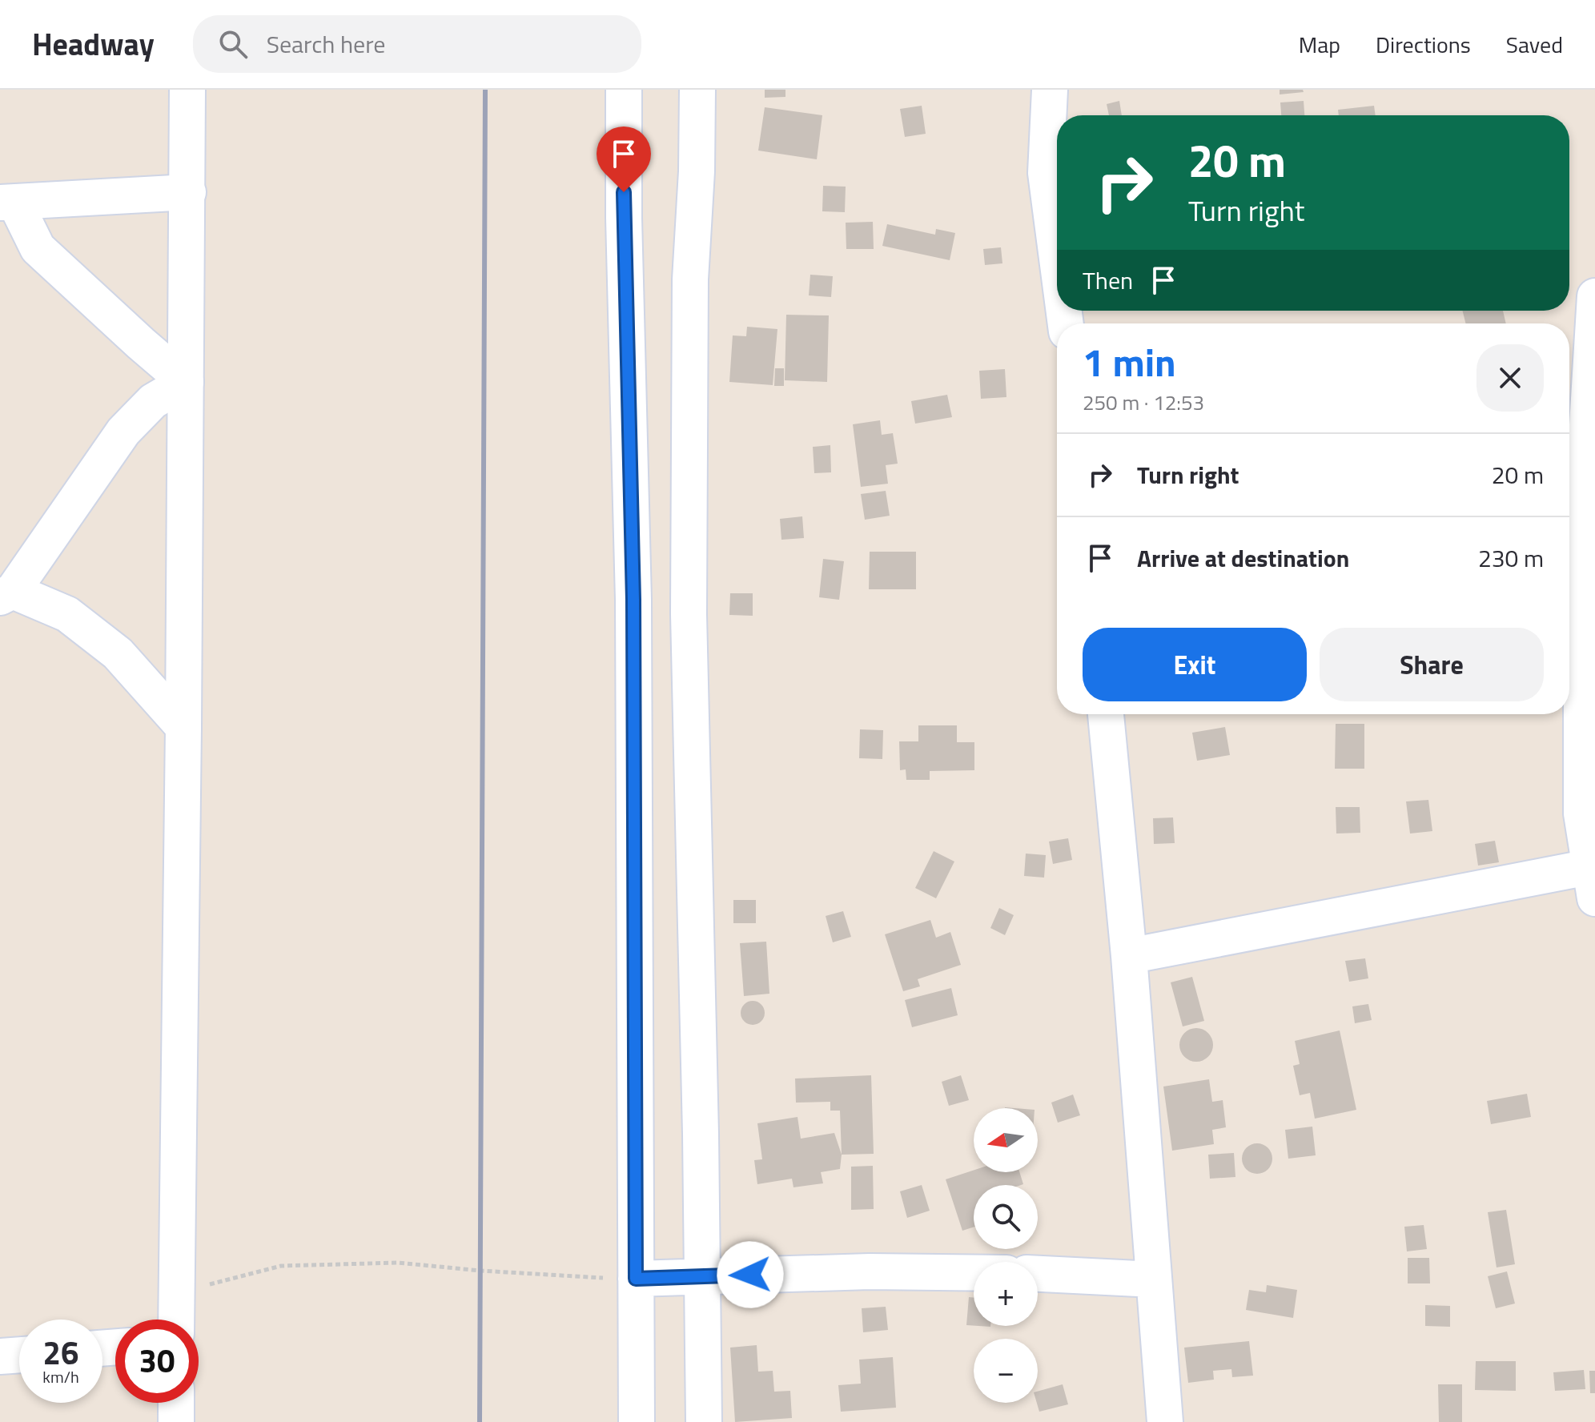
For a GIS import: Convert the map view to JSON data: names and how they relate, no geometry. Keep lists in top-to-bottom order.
{
  "north": "left",
  "page": {
    "header": "Headway",
    "search": "Search here",
    "nav": ["Map", "Directions", "Saved"],
    "turn": ["20 m", "Turn right"],
    "then": "Then",
    "heading": ["1 min", "250 m · 12:53"],
    "list": [
      {
        "name": "Turn right",
        "value": "20 m"
      },
      {
        "name": "Arrive at destination",
        "value": "230 m"
      }
    ],
    "buttons": ["Exit", "Share"],
    "map_buttons": ["+", "−"],
    "speed": "26 km/h",
    "limit": "30"
  }
}
